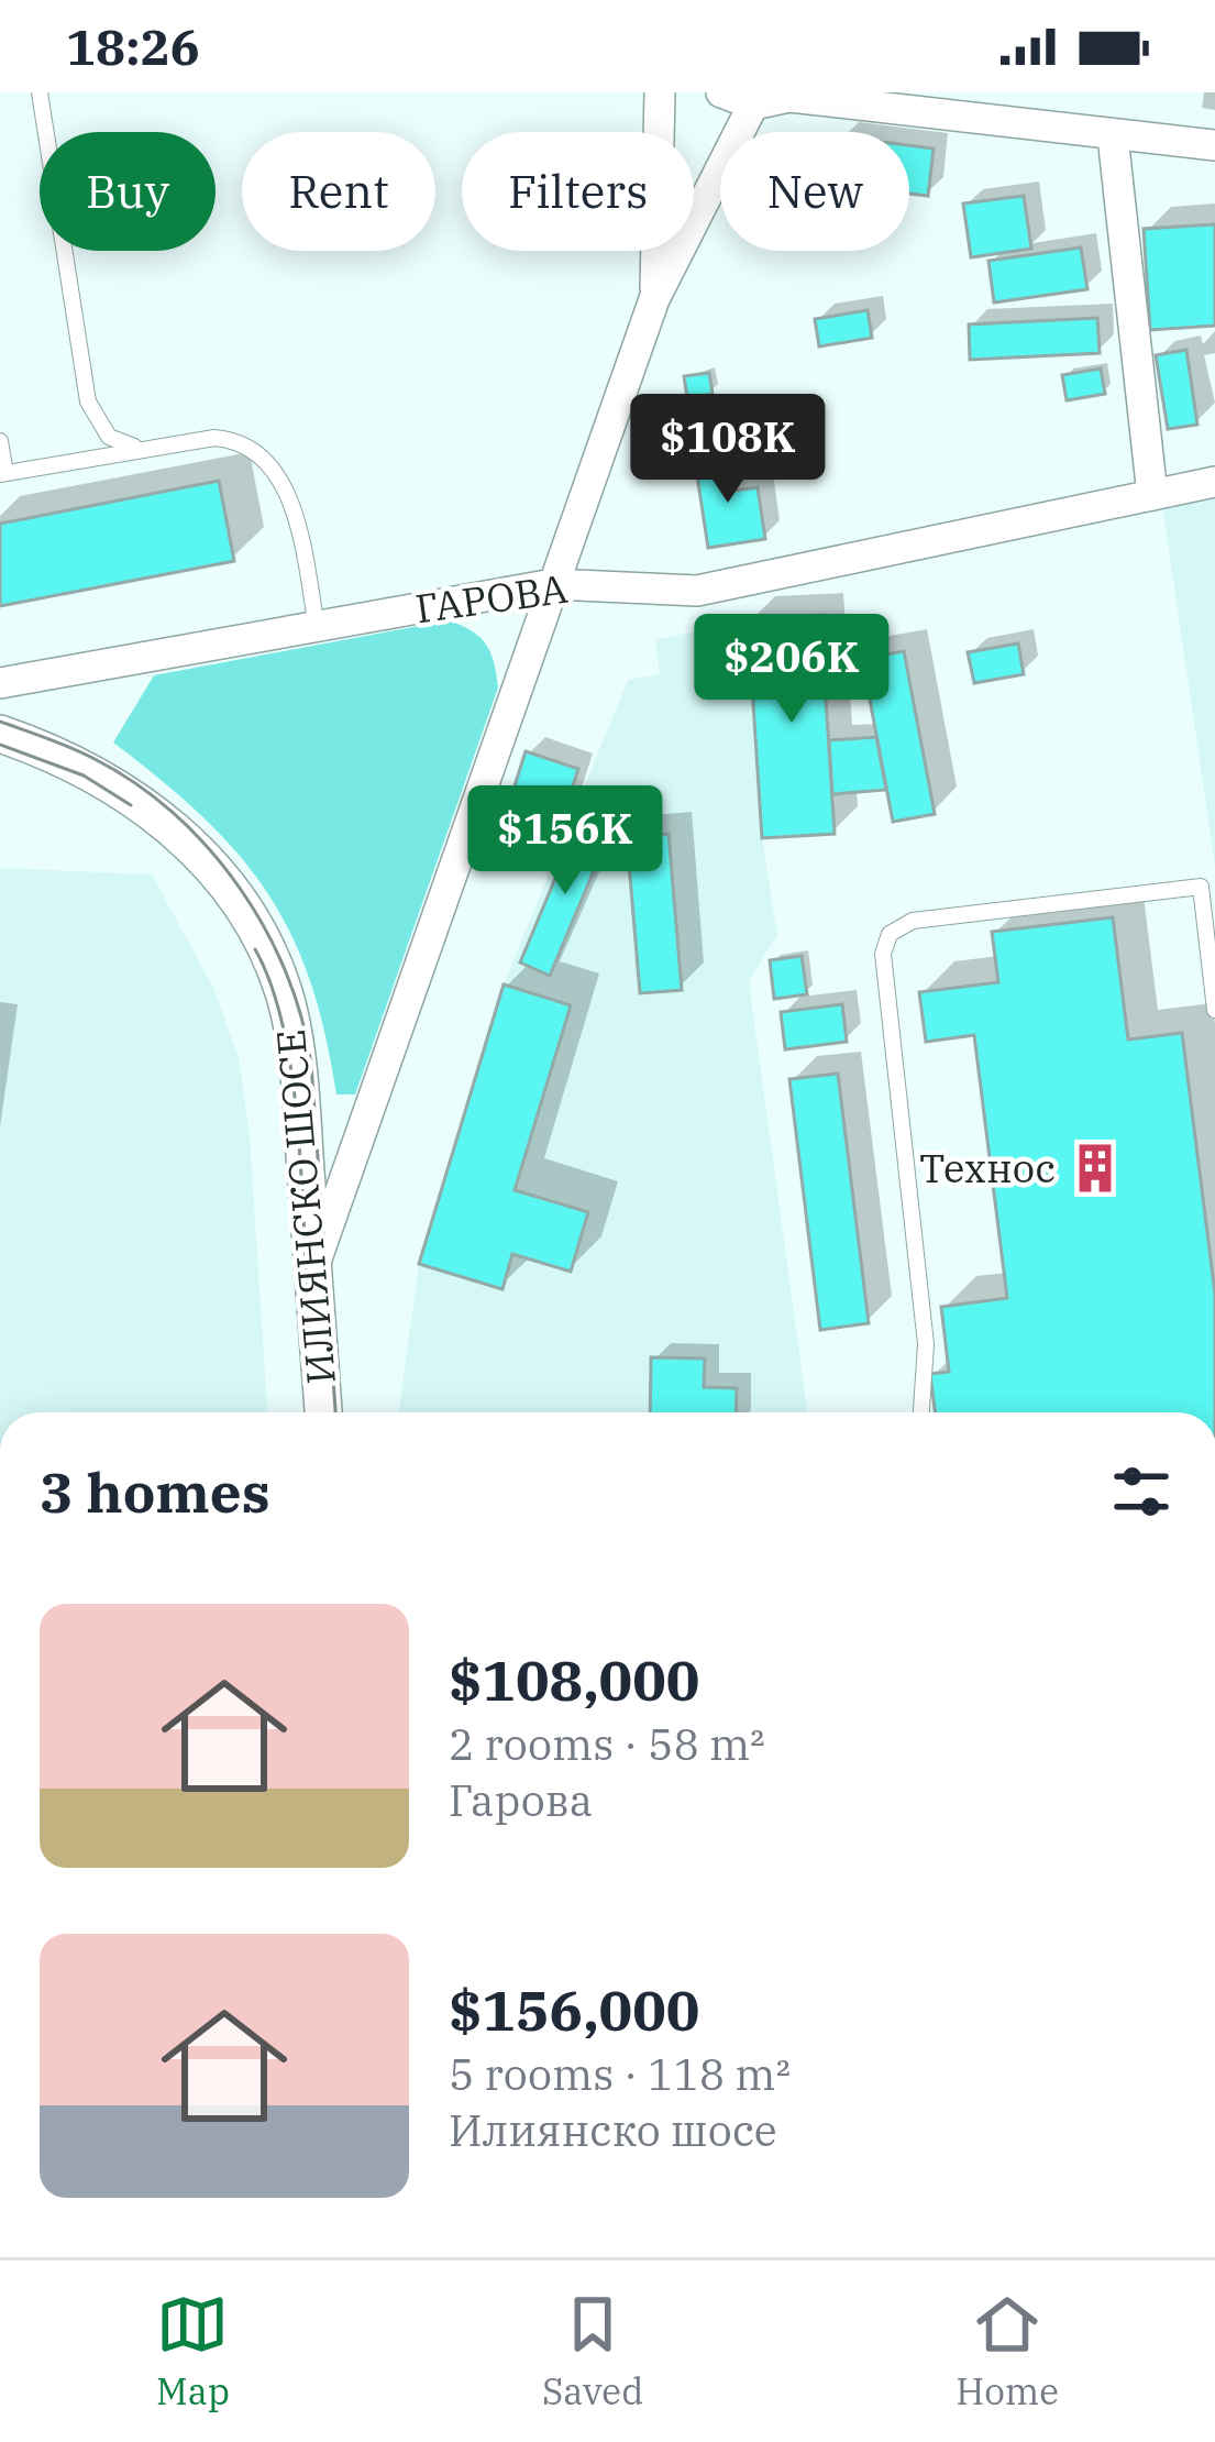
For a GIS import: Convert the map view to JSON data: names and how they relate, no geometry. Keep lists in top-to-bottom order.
{
  "streets": {
    "street": ["ГАРОВА", "ИЛИЯНСКО ШОСЕ"]
  },
  "places": {
    "building": ["Технос"]
  },
  "page": {
    "status": "18:26",
    "chip": [
      "Buy",
      "Rent",
      "Filters",
      "New"
    ],
    "price": ["$108K", "$206K", "$156K"],
    "heading": "3 homes",
    "list": [
      {
        "name": "$108,000",
        "note": "2 rooms · 58 m² · Гарова"
      },
      {
        "name": "$156,000",
        "note": "5 rooms · 118 m² · Илиянско шосе"
      }
    ],
    "tabs": ["Map", "Saved", "Home"]
  }
}
